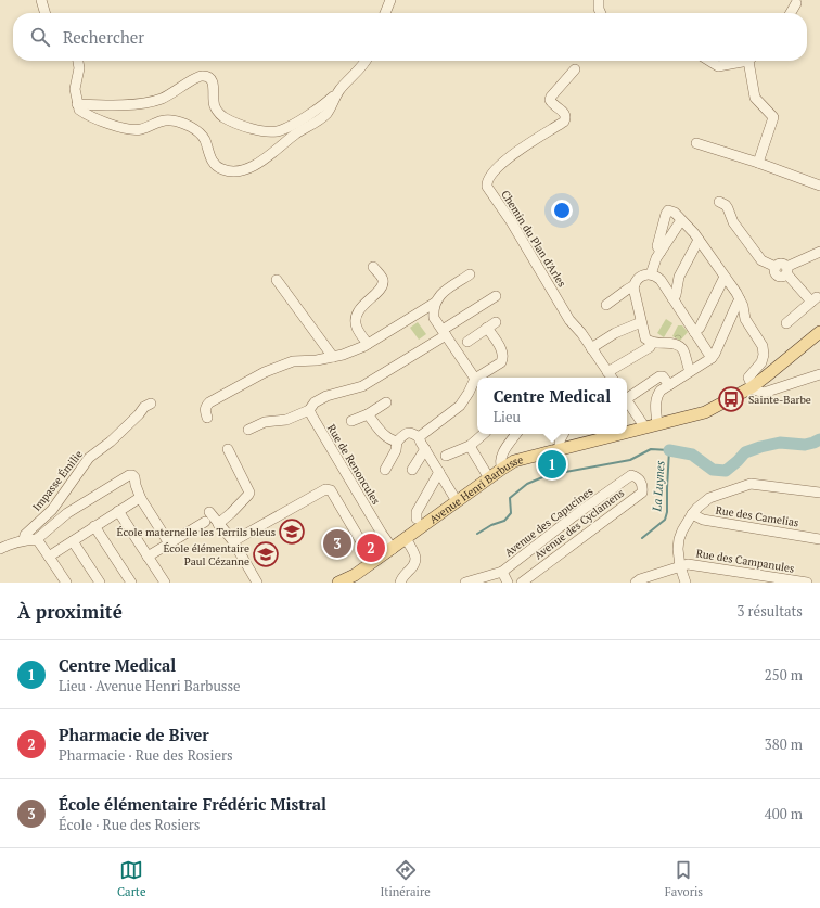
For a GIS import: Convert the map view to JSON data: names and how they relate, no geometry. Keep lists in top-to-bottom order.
{
  "streets": {
    "main road": ["Avenue Henri Barbusse"],
    "street": [
      "Chemin du Plan d'Arles",
      "Rue de Renoncules",
      "Impasse Émilie",
      "Rue des Camelias",
      "Avenue des Capucines",
      "Avenue des Cyclamens",
      "Rue des Campanules"
    ]
  },
  "crossings": [
    ["Rue de Renoncules", "Avenue Henri Barbusse"],
    ["Avenue des Capucines", "Avenue des Cyclamens"]
  ],
  "water": ["La Luynes"],
  "places": {
    "bus stop": ["Sainte-Barbe"],
    "school or university": ["École maternelle les Terrils bleus", "École élémentaire Paul Cézanne"]
  },
  "page": {
    "search": "Rechercher",
    "popup": ["Centre Medical", "Lieu"],
    "pins": ["1", "3", "2"],
    "heading": ["À proximité", "3 résultats"],
    "list": [
      {
        "mark": "1",
        "name": "Centre Medical",
        "note": "Lieu · Avenue Henri Barbusse",
        "value": "250 m"
      },
      {
        "mark": "2",
        "name": "Pharmacie de Biver",
        "note": "Pharmacie · Rue des Rosiers",
        "value": "380 m"
      },
      {
        "mark": "3",
        "name": "École élémentaire Frédéric Mistral",
        "note": "École · Rue des Rosiers",
        "value": "400 m"
      }
    ],
    "nav": ["Carte", "Itinéraire", "Favoris"]
  }
}
